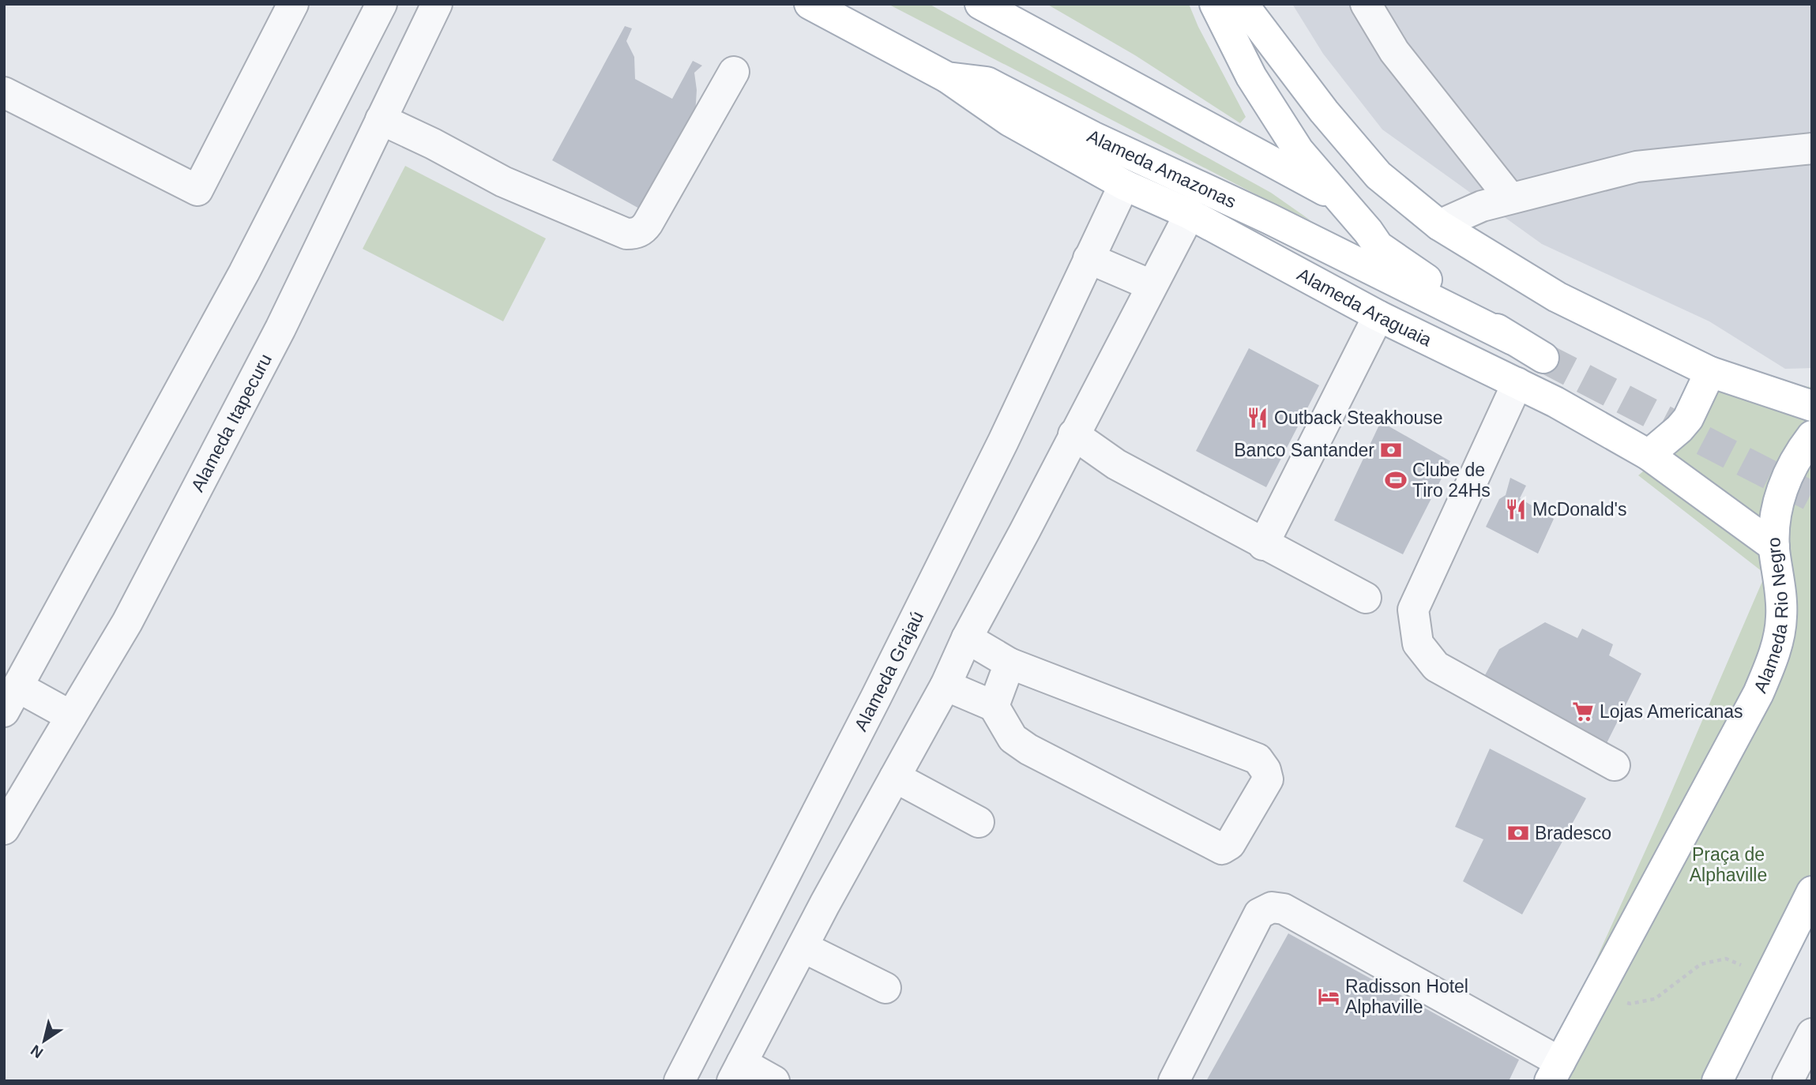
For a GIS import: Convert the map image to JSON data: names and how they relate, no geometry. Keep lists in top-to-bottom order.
{
  "streets": {
    "main road": ["Alameda Amazonas", "Alameda Araguaia", "Alameda Rio Negro"],
    "street": ["Alameda Itapecuru", "Alameda Grajaú"]
  },
  "crossings": [
    ["Alameda Amazonas", "Alameda Araguaia"],
    ["Alameda Araguaia", "Alameda Rio Negro"],
    ["Alameda Araguaia", "Alameda Grajaú"]
  ],
  "parks": ["Praça de Alphaville"],
  "places": {
    "restaurant": ["Outback Steakhouse", "McDonald's"],
    "bank": ["Banco Santander", "Bradesco"],
    "sports": ["Clube de Tiro 24Hs"],
    "supermarket": ["Lojas Americanas"],
    "hotel": ["Radisson Hotel Alphaville"]
  },
  "north": "bottom left"
}
